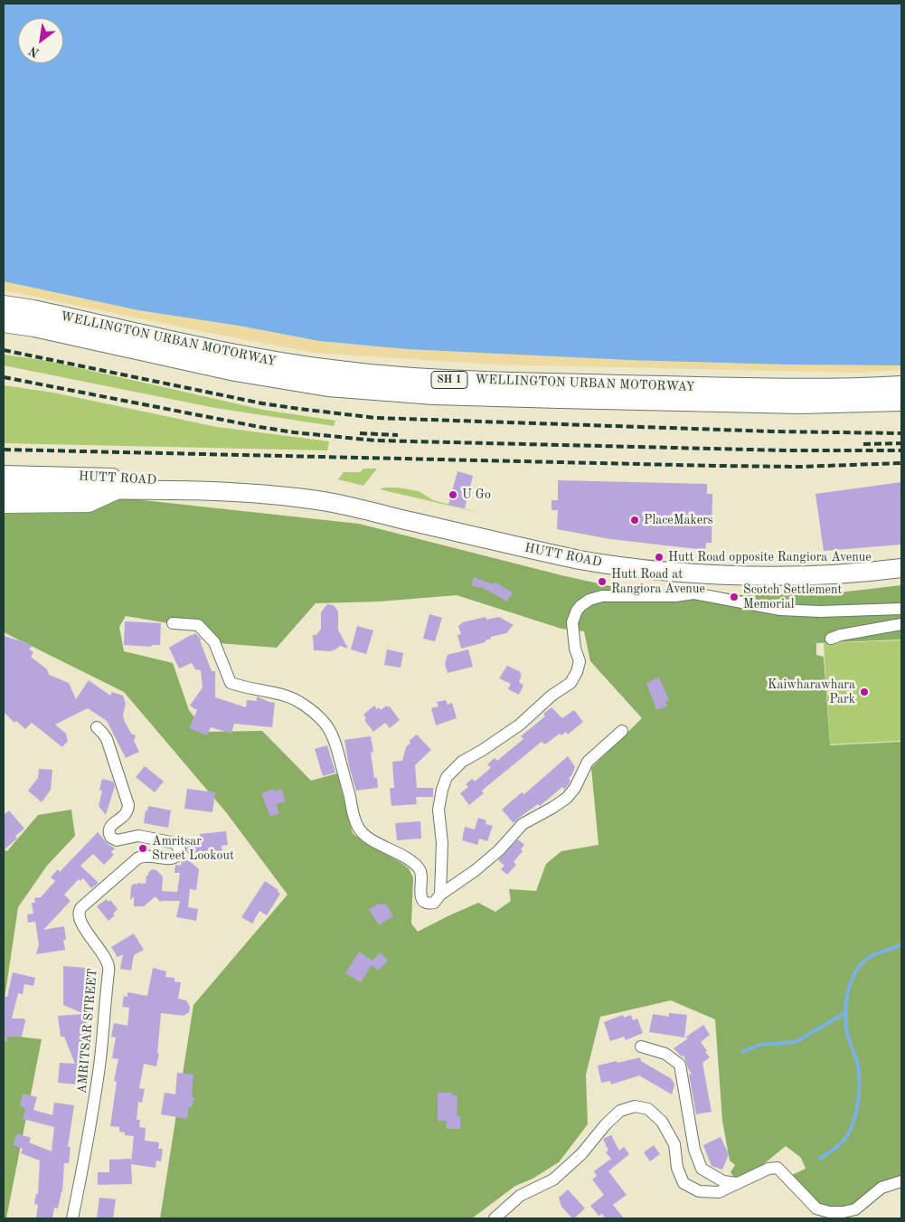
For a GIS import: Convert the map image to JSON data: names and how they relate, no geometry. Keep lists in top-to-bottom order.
{
  "streets": {
    "highway": ["WELLINGTON URBAN MOTORWAY", "SH 1"],
    "main road": ["HUTT ROAD"],
    "street": ["AMRITSAR STREET"]
  },
  "places": [
    "U Go",
    "PlaceMakers",
    "Hutt Road opposite Rangiora Avenue",
    "Hutt Road at Rangiora Avenue",
    "Scotch Settlement Memorial",
    "Kaiwharawhara Park",
    "Amritsar Street Lookout"
  ],
  "north": "bottom left"
}
